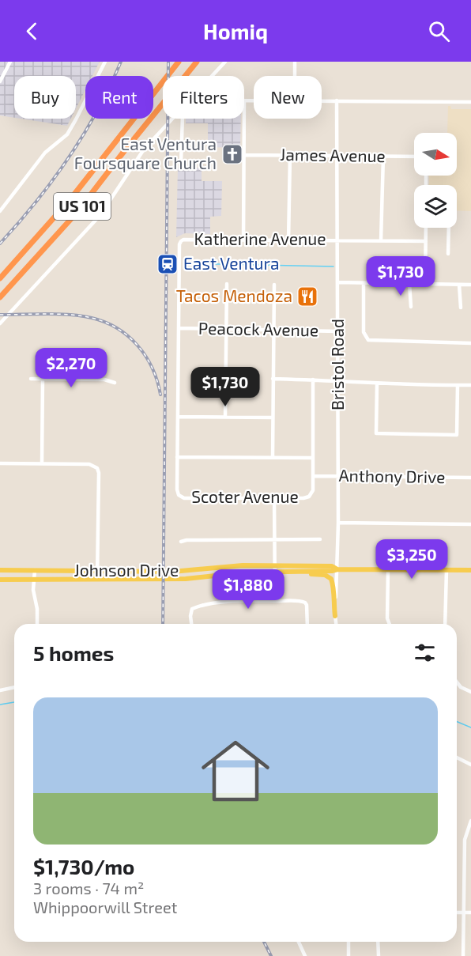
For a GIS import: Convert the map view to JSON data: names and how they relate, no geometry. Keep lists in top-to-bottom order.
{
  "streets": {
    "highway": ["US 101"],
    "main road": ["Johnson Drive"],
    "street": [
      "James Avenue",
      "Katherine Avenue",
      "Peacock Avenue",
      "Bristol Road",
      "Anthony Drive",
      "Scoter Avenue"
    ]
  },
  "crossings": [
    ["James Avenue", "Bristol Road"],
    ["Katherine Avenue", "Peacock Avenue"],
    ["Katherine Avenue", "Bristol Road"],
    ["Peacock Avenue", "Bristol Road"],
    ["Bristol Road", "Anthony Drive"],
    ["Bristol Road", "Johnson Drive"],
    ["Anthony Drive", "Scoter Avenue"]
  ],
  "places": {
    "church": ["East Ventura Foursquare Church"],
    "station": ["East Ventura"],
    "restaurant": ["Tacos Mendoza"]
  },
  "north": "right",
  "page": {
    "header": "Homiq",
    "chip": [
      "Buy",
      "Rent",
      "Filters",
      "New"
    ],
    "price": [
      "$1,730",
      "$2,270",
      "$1,730",
      "$3,250",
      "$1,880"
    ],
    "heading": "5 homes",
    "list": [
      {
        "name": "$1,730/mo",
        "note": "3 rooms · 74 m² · Whippoorwill Street"
      }
    ]
  }
}
